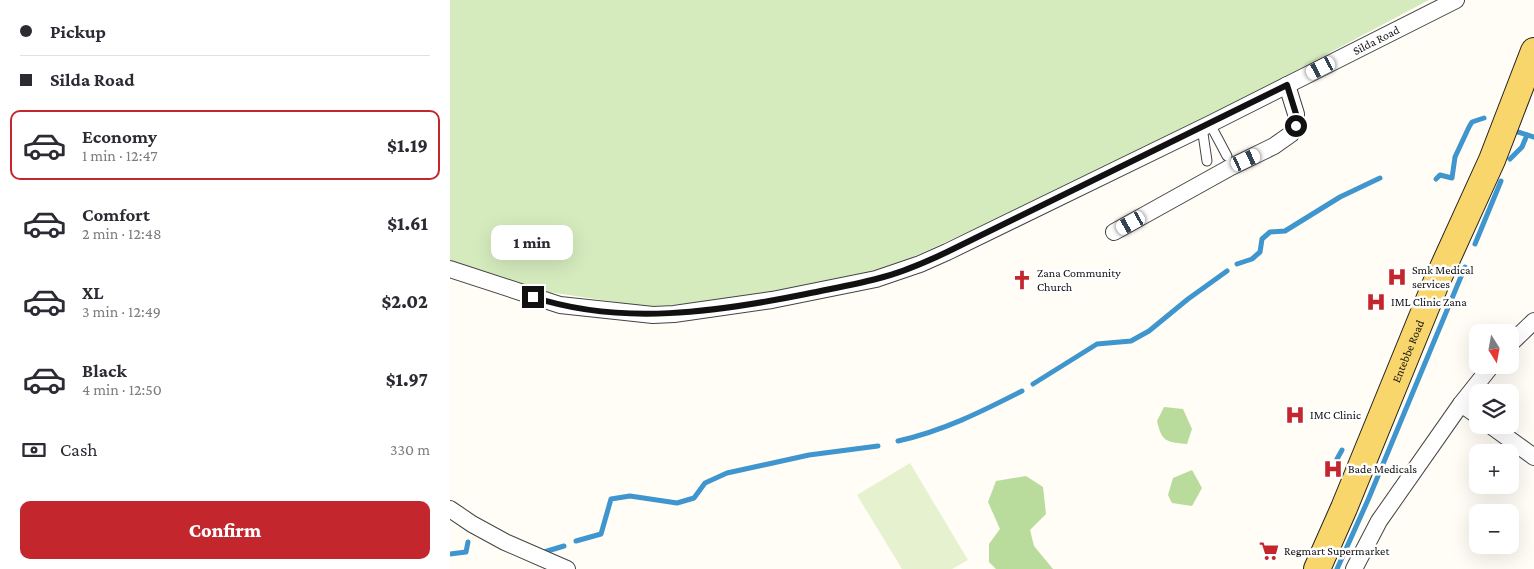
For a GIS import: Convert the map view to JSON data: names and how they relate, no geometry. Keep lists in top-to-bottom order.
{
  "streets": {
    "main road": ["Entebbe Road"],
    "street": ["Silda Road"]
  },
  "places": {
    "hospital": [
      "Smk Medical services",
      "IML Clinic Zana",
      "IMC Clinic",
      "Bade Medicals"
    ],
    "church": ["Zana Community Church"],
    "supermarket": ["Regmart Supermarket"]
  },
  "north": "bottom",
  "page": {
    "banner": ["Pickup", "Silda Road"],
    "list": [
      {
        "name": "Economy",
        "note": "1 min · 12:47",
        "value": "$1.19"
      },
      {
        "name": "Comfort",
        "note": "2 min · 12:48",
        "value": "$1.61"
      },
      {
        "name": "XL",
        "note": "3 min · 12:49",
        "value": "$2.02"
      },
      {
        "name": "Black",
        "note": "4 min · 12:50",
        "value": "$1.97"
      }
    ],
    "bubble": "1 min",
    "map_buttons": ["+", "−"],
    "pay": ["Cash", "330 m"],
    "buttons": "Confirm"
  }
}
